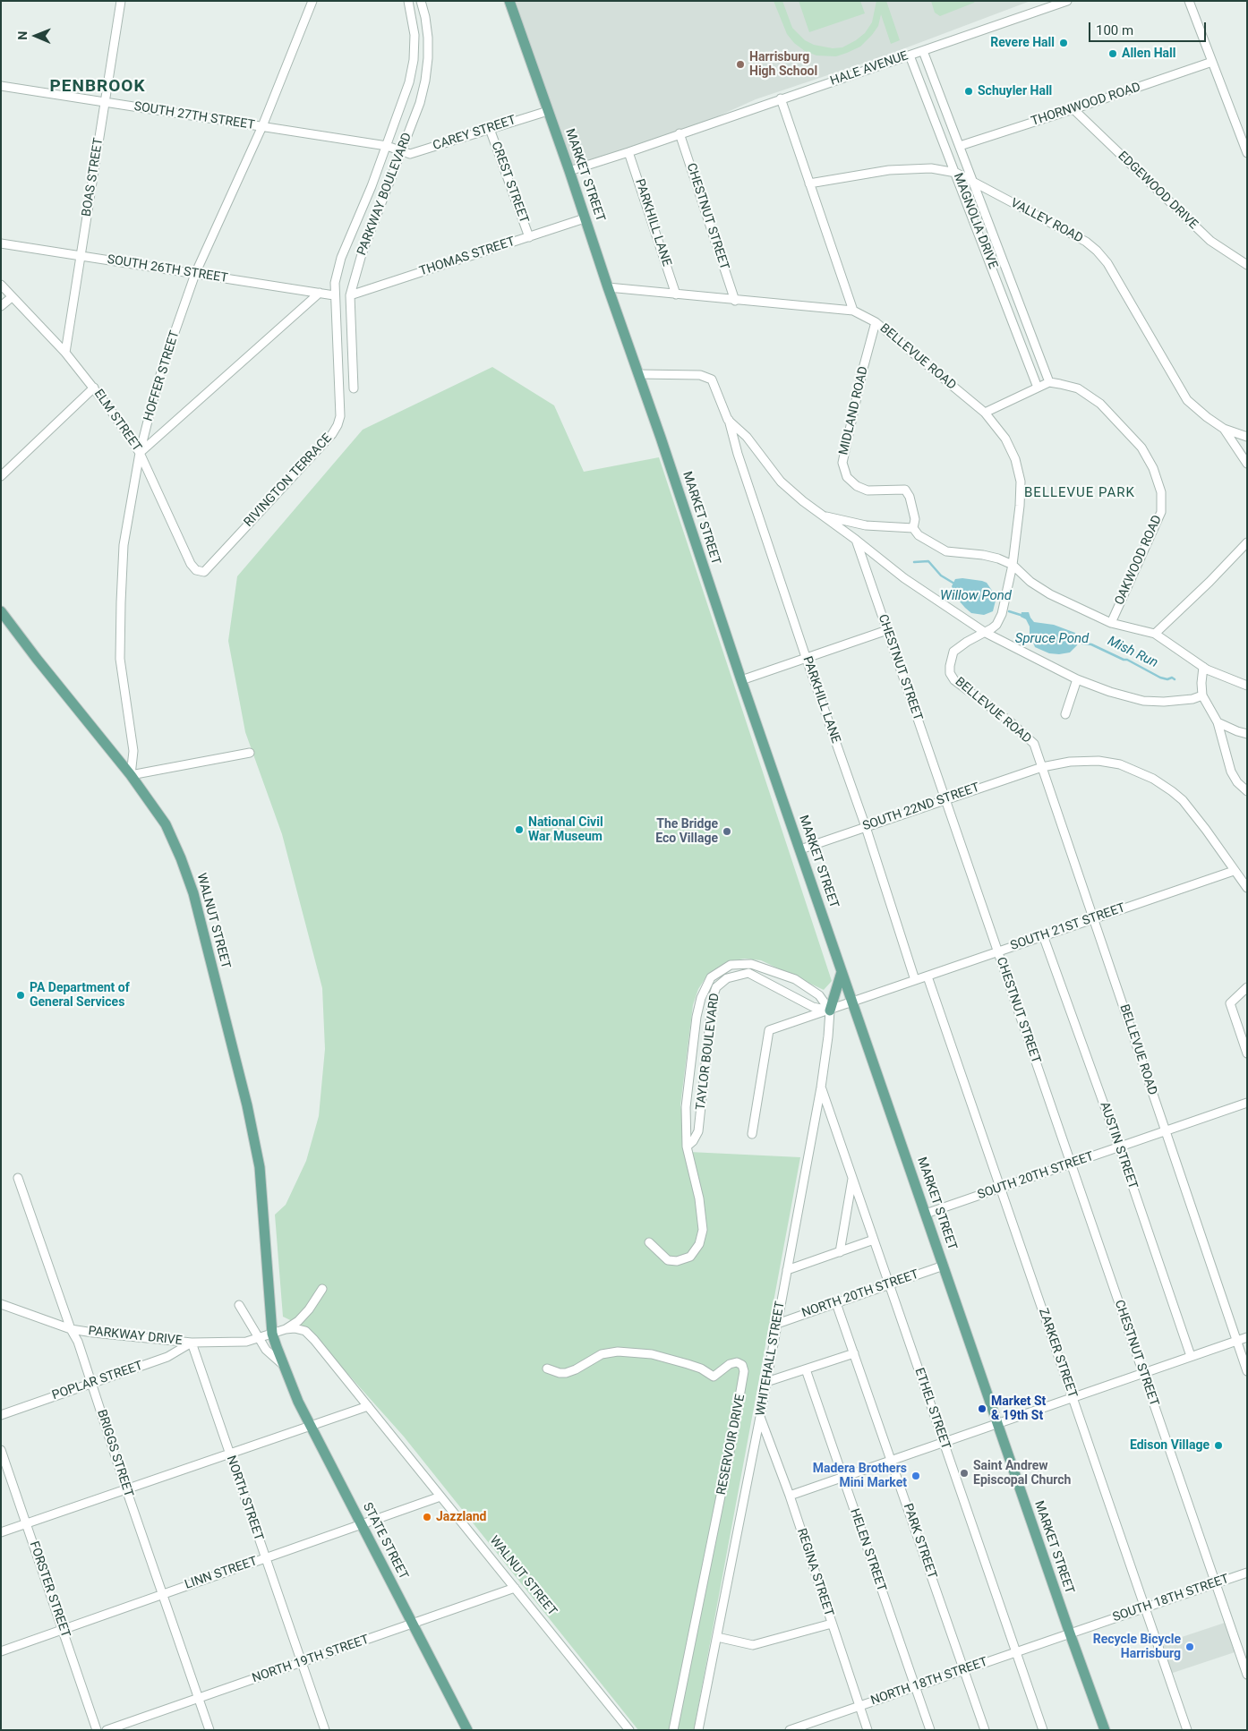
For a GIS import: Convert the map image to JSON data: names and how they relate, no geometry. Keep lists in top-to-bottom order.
{
  "streets": {
    "main road": ["MARKET STREET", "WALNUT STREET", "STATE STREET"],
    "street": [
      "HALE AVENUE",
      "THORNWOOD ROAD",
      "SOUTH 27TH STREET",
      "CAREY STREET",
      "BOAS STREET",
      "CREST STREET",
      "EDGEWOOD DRIVE",
      "PARKWAY BOULEVARD",
      "CHESTNUT STREET",
      "MAGNOLIA DRIVE",
      "VALLEY ROAD",
      "PARKHILL LANE",
      "THOMAS STREET",
      "SOUTH 26TH STREET",
      "BELLEVUE ROAD",
      "HOFFER STREET",
      "MIDLAND ROAD",
      "ELM STREET",
      "RIVINGTON TERRACE",
      "OAKWOOD ROAD",
      "SOUTH 22ND STREET",
      "SOUTH 21ST STREET",
      "TAYLOR BOULEVARD",
      "AUSTIN STREET",
      "SOUTH 20TH STREET",
      "NORTH 20TH STREET",
      "PARKWAY DRIVE",
      "ZARKER STREET",
      "WHITEHALL STREET",
      "POPLAR STREET",
      "ETHEL STREET",
      "RESERVOIR DRIVE",
      "BRIGGS STREET",
      "NORTH STREET",
      "PARK STREET",
      "HELEN STREET",
      "REGINA STREET",
      "LINN STREET",
      "FORSTER STREET",
      "SOUTH 18TH STREET",
      "NORTH 19TH STREET",
      "NORTH 18TH STREET"
    ]
  },
  "crossings": [
    ["HALE AVENUE", "MARKET STREET"],
    ["HALE AVENUE", "CHESTNUT STREET"],
    ["HALE AVENUE", "MAGNOLIA DRIVE"],
    ["HALE AVENUE", "PARKHILL LANE"],
    ["THORNWOOD ROAD", "EDGEWOOD DRIVE"],
    ["THORNWOOD ROAD", "MAGNOLIA DRIVE"],
    ["SOUTH 27TH STREET", "CAREY STREET"],
    ["SOUTH 27TH STREET", "BOAS STREET"],
    ["SOUTH 27TH STREET", "PARKWAY BOULEVARD"],
    ["SOUTH 27TH STREET", "HOFFER STREET"],
    ["CAREY STREET", "MARKET STREET"],
    ["CAREY STREET", "CREST STREET"],
    ["CAREY STREET", "PARKWAY BOULEVARD"],
    ["MARKET STREET", "THOMAS STREET"],
    ["MARKET STREET", "BELLEVUE ROAD"],
    ["MARKET STREET", "SOUTH 22ND STREET"],
    ["MARKET STREET", "SOUTH 21ST STREET"],
    ["MARKET STREET", "SOUTH 20TH STREET"],
    ["MARKET STREET", "NORTH 20TH STREET"],
    ["MARKET STREET", "SOUTH 18TH STREET"],
    ["MARKET STREET", "NORTH 18TH STREET"],
    ["BOAS STREET", "SOUTH 26TH STREET"],
    ["BOAS STREET", "ELM STREET"],
    ["CREST STREET", "THOMAS STREET"],
    ["PARKWAY BOULEVARD", "THOMAS STREET"],
    ["PARKWAY BOULEVARD", "SOUTH 26TH STREET"],
    ["PARKWAY BOULEVARD", "RIVINGTON TERRACE"],
    ["CHESTNUT STREET", "BELLEVUE ROAD"],
    ["CHESTNUT STREET", "SOUTH 22ND STREET"],
    ["CHESTNUT STREET", "SOUTH 21ST STREET"],
    ["CHESTNUT STREET", "SOUTH 20TH STREET"],
    ["CHESTNUT STREET", "SOUTH 18TH STREET"],
    ["MAGNOLIA DRIVE", "VALLEY ROAD"],
    ["MAGNOLIA DRIVE", "OAKWOOD ROAD"],
    ["PARKHILL LANE", "BELLEVUE ROAD"],
    ["PARKHILL LANE", "SOUTH 22ND STREET"],
    ["PARKHILL LANE", "SOUTH 21ST STREET"],
    ["SOUTH 26TH STREET", "HOFFER STREET"],
    ["SOUTH 26TH STREET", "RIVINGTON TERRACE"],
    ["BELLEVUE ROAD", "MIDLAND ROAD"],
    ["BELLEVUE ROAD", "SOUTH 22ND STREET"],
    ["BELLEVUE ROAD", "SOUTH 21ST STREET"],
    ["BELLEVUE ROAD", "SOUTH 20TH STREET"],
    ["HOFFER STREET", "ELM STREET"],
    ["HOFFER STREET", "WALNUT STREET"],
    ["ELM STREET", "RIVINGTON TERRACE"],
    ["SOUTH 22ND STREET", "SOUTH 21ST STREET"],
    ["WALNUT STREET", "PARKWAY DRIVE"],
    ["WALNUT STREET", "STATE STREET"],
    ["WALNUT STREET", "LINN STREET"],
    ["WALNUT STREET", "NORTH 19TH STREET"],
    ["SOUTH 21ST STREET", "AUSTIN STREET"],
    ["SOUTH 21ST STREET", "ZARKER STREET"],
    ["TAYLOR BOULEVARD", "WHITEHALL STREET"],
    ["AUSTIN STREET", "SOUTH 20TH STREET"],
    ["SOUTH 20TH STREET", "ZARKER STREET"],
    ["NORTH 20TH STREET", "WHITEHALL STREET"],
    ["NORTH 20TH STREET", "ETHEL STREET"],
    ["NORTH 20TH STREET", "PARK STREET"],
    ["PARKWAY DRIVE", "POPLAR STREET"],
    ["PARKWAY DRIVE", "BRIGGS STREET"],
    ["PARKWAY DRIVE", "NORTH STREET"],
    ["PARKWAY DRIVE", "STATE STREET"],
    ["ZARKER STREET", "SOUTH 18TH STREET"],
    ["WHITEHALL STREET", "ETHEL STREET"],
    ["WHITEHALL STREET", "REGINA STREET"],
    ["POPLAR STREET", "BRIGGS STREET"],
    ["POPLAR STREET", "NORTH STREET"],
    ["ETHEL STREET", "NORTH 18TH STREET"],
    ["BRIGGS STREET", "LINN STREET"],
    ["BRIGGS STREET", "NORTH 19TH STREET"],
    ["NORTH STREET", "LINN STREET"],
    ["NORTH STREET", "NORTH 19TH STREET"],
    ["STATE STREET", "LINN STREET"],
    ["STATE STREET", "NORTH 19TH STREET"],
    ["PARK STREET", "NORTH 18TH STREET"],
    ["HELEN STREET", "NORTH 18TH STREET"],
    ["REGINA STREET", "NORTH 18TH STREET"],
    ["LINN STREET", "FORSTER STREET"],
    ["SOUTH 18TH STREET", "NORTH 18TH STREET"]
  ],
  "districts": ["PENBROOK", "BELLEVUE PARK"],
  "water": ["Willow Pond", "Spruce Pond", "Mish Run"],
  "places": [
    "Revere Hall",
    "Allen Hall",
    "Harrisburg High School",
    "Schuyler Hall",
    "National Civil War Museum",
    "The Bridge Eco Village",
    "PA Department of General Services",
    "Market St & 19th St",
    "Edison Village",
    "Saint Andrew Episcopal Church",
    "Madera Brothers Mini Market",
    "Jazzland",
    "Recycle Bicycle Harrisburg"
  ],
  "scale_bar": "100 m",
  "north": "left"
}
